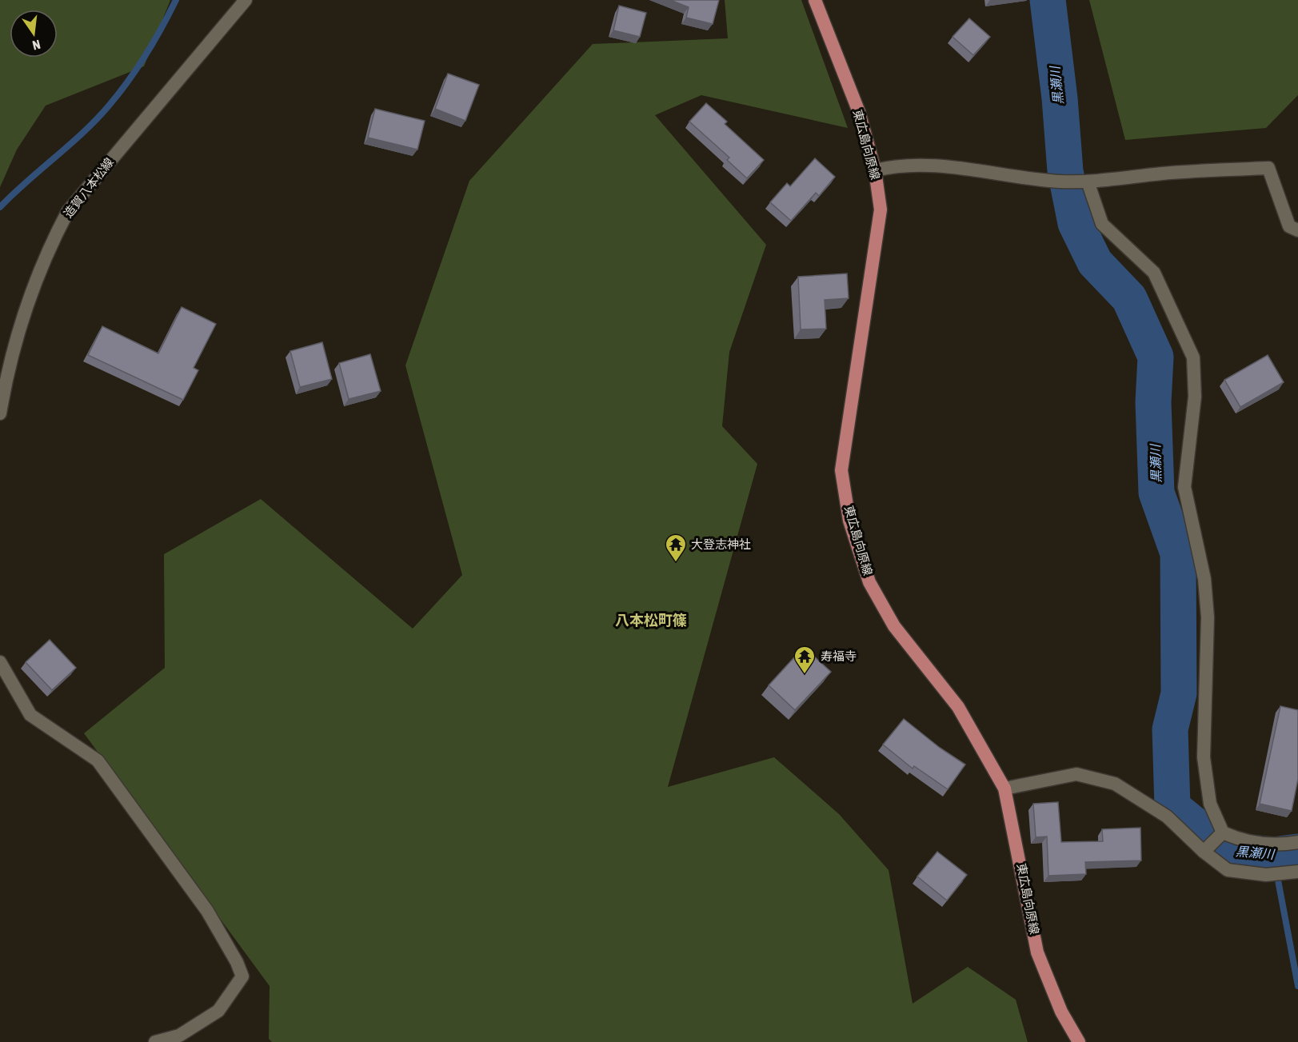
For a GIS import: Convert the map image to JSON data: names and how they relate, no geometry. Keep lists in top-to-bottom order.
{
  "streets": {
    "main road": ["東広島向原線"],
    "street": ["造賀八本松線"]
  },
  "districts": ["八本松町篠"],
  "water": ["黒瀬川"],
  "places": {
    "temple": ["大登志神社", "寿福寺"]
  },
  "north": "bottom"
}
